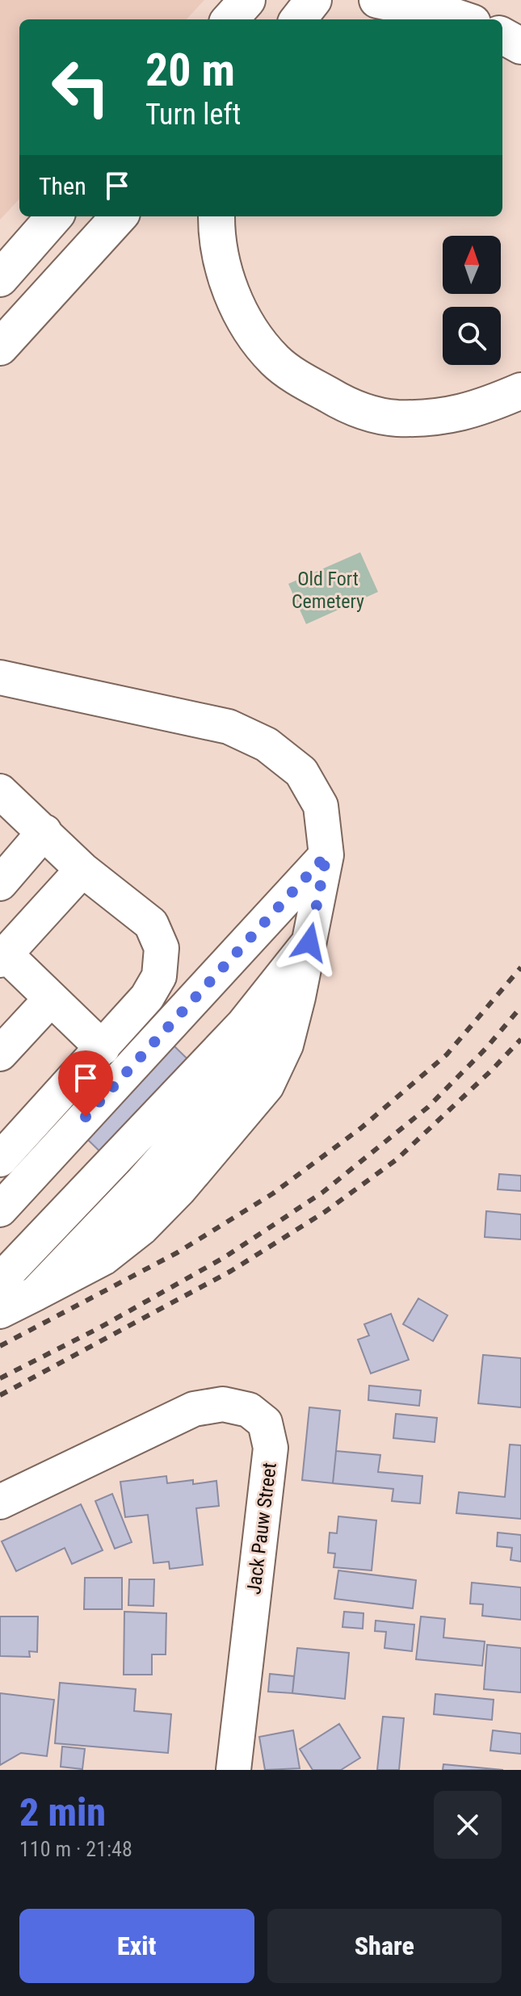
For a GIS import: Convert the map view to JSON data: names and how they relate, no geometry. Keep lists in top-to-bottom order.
{
  "streets": {
    "street": ["Jack Pauw Street"]
  },
  "parks": ["Old Fort Cemetery"],
  "north": "top",
  "page": {
    "turn": ["20 m", "Turn left"],
    "then": "Then",
    "heading": ["2 min", "110 m · 21:48"],
    "buttons": ["Exit", "Share"]
  }
}
